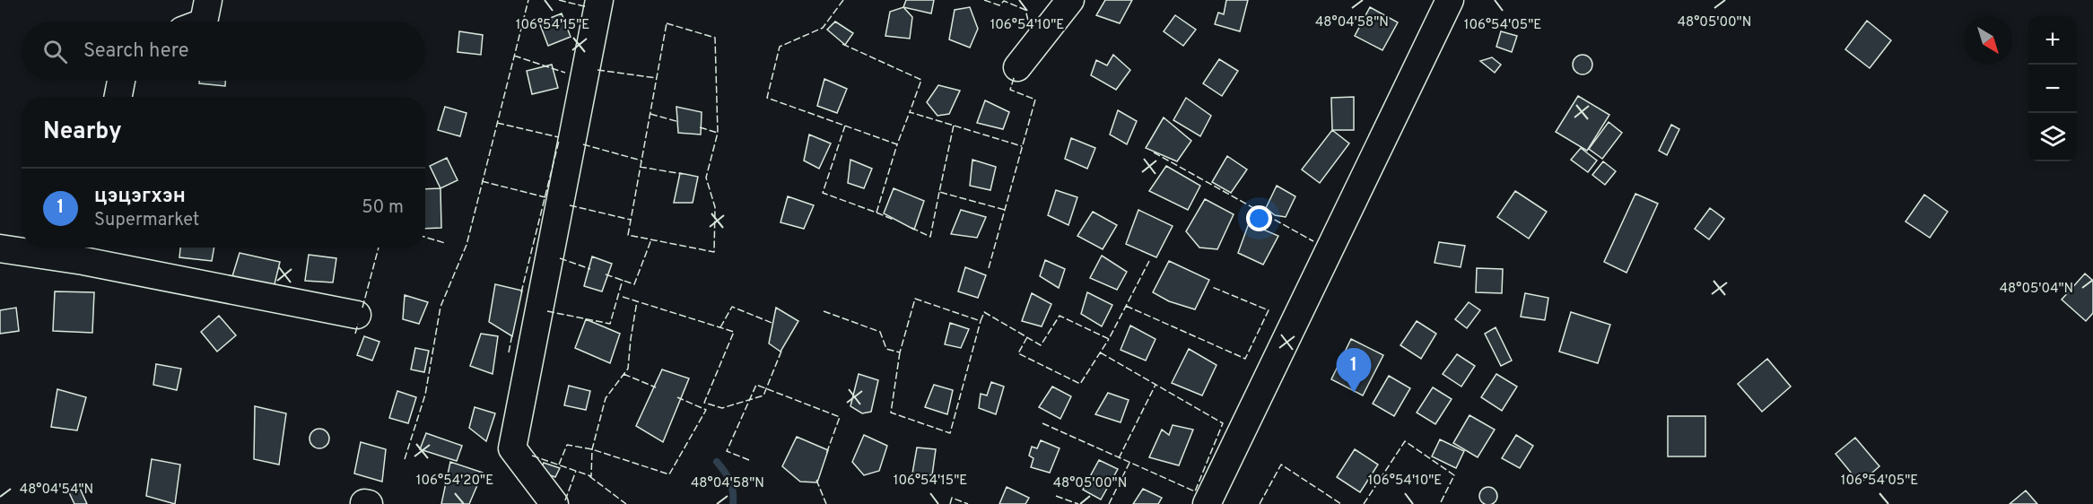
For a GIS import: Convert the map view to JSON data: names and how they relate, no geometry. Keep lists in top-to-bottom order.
{
  "north": "bottom right",
  "page": {
    "map_buttons": ["+", "−"],
    "search": "Search here",
    "heading": "Nearby",
    "list": [
      {
        "mark": "1",
        "name": "цэцэгхэн",
        "note": "Supermarket",
        "value": "50 m"
      }
    ],
    "pins": "1"
  },
  "coordinates": [
    "48°04'58\"N",
    "48°05'00\"N",
    "106°54'15\"E",
    "106°54'10\"E",
    "106°54'05\"E",
    "48°05'04\"N",
    "106°54'20\"E",
    "48°04'54\"N"
  ]
}
